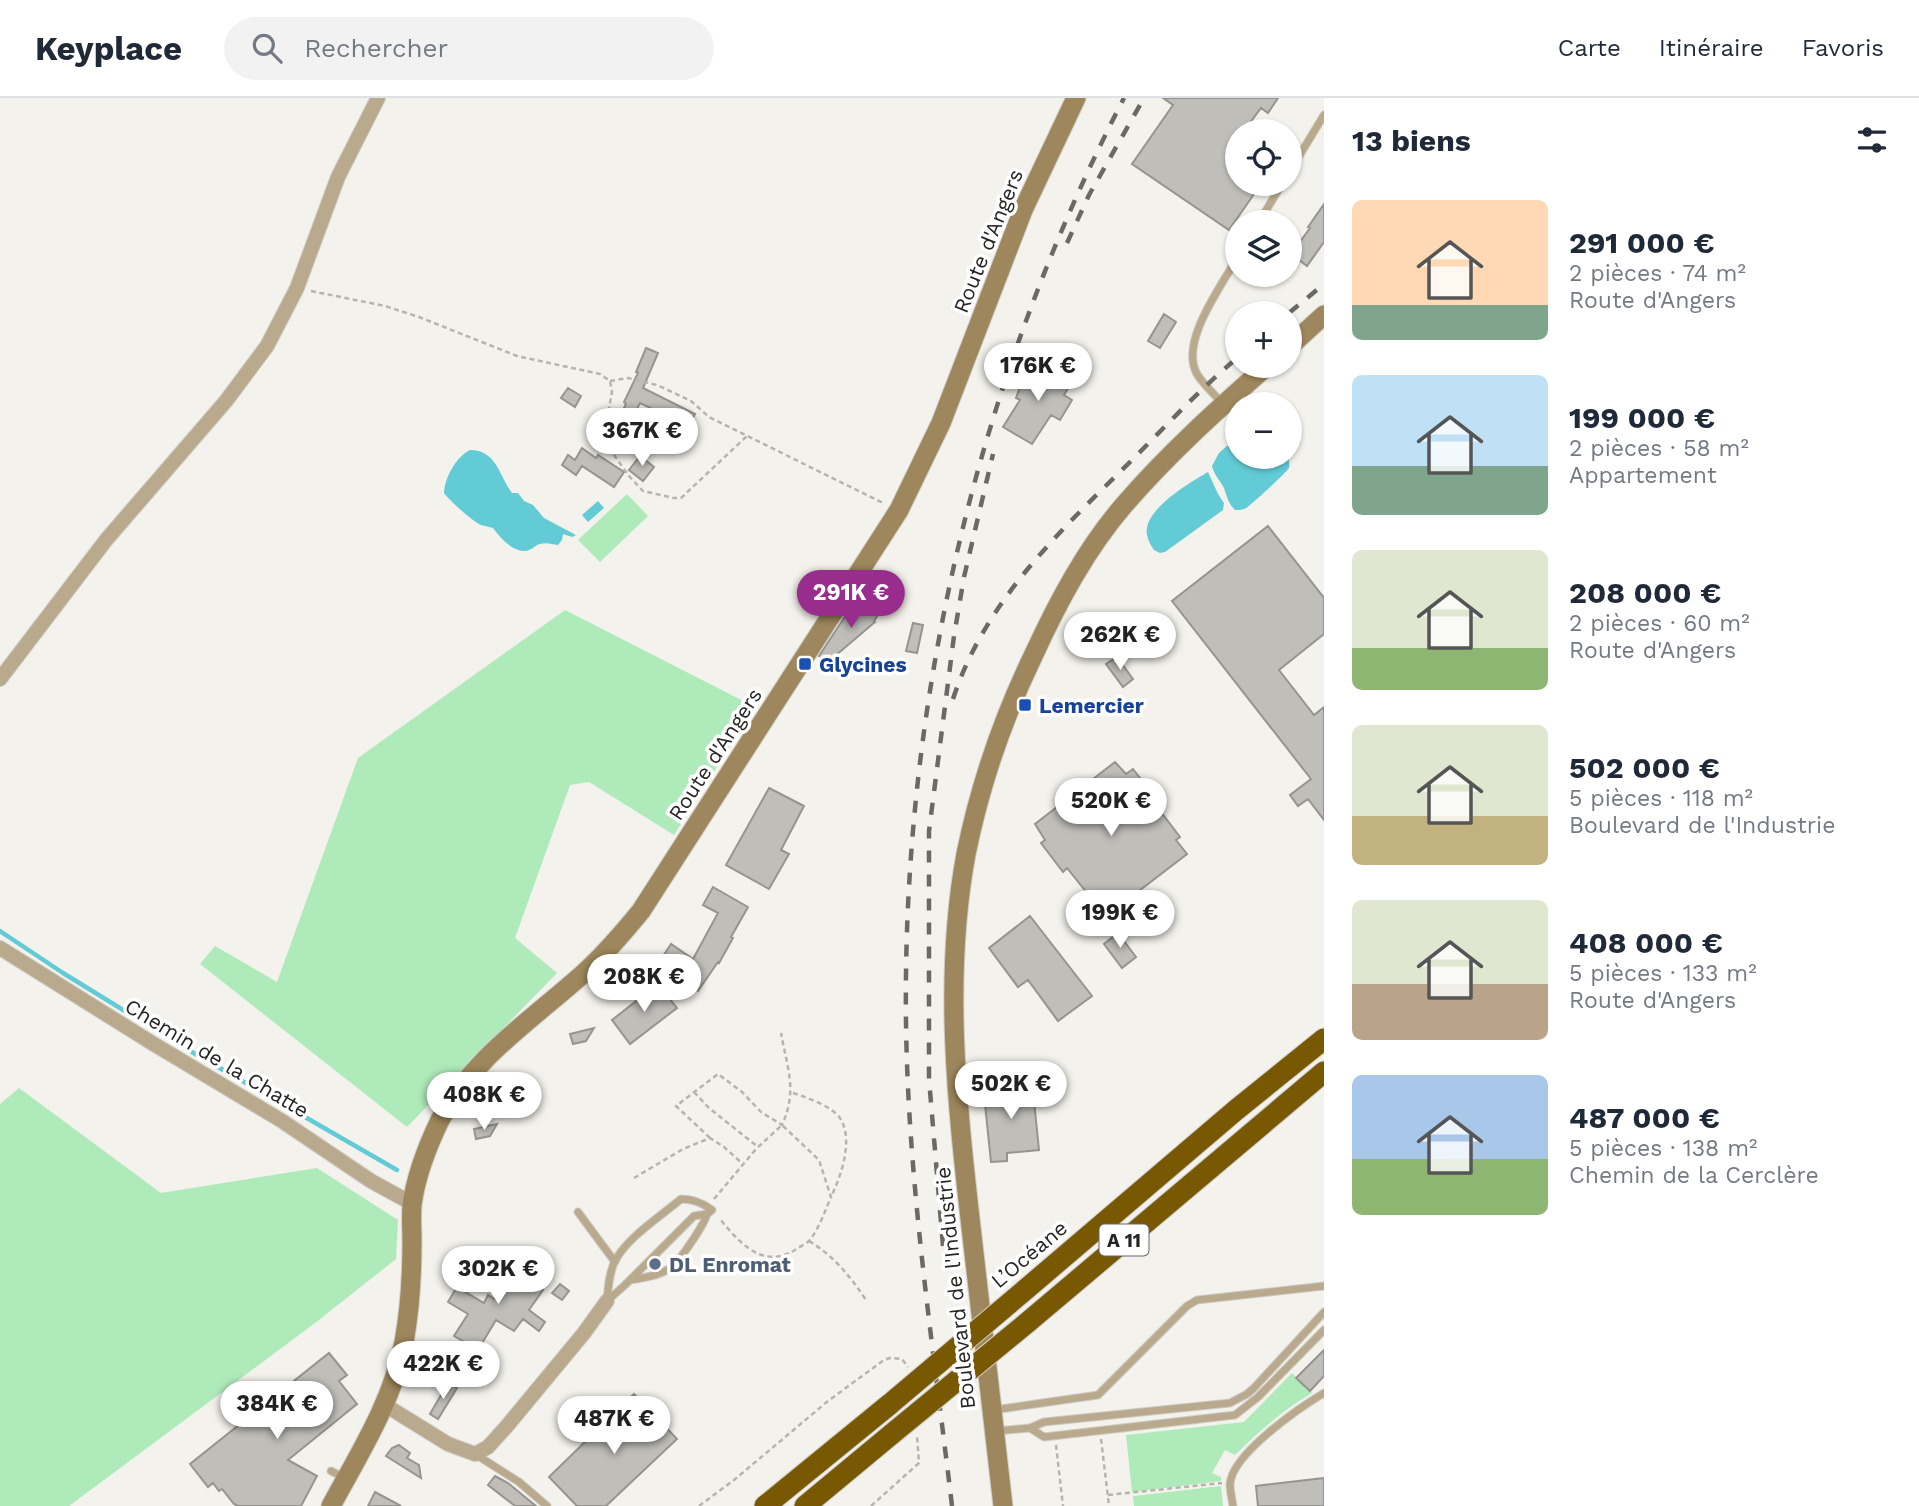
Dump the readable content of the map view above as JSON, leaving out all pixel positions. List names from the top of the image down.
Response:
{
  "streets": {
    "highway": ["A 11", "L’Océane"],
    "street": ["Route d'Angers", "Chemin de la Chatte", "Boulevard de l'Industrie"]
  },
  "crossings": [
    ["Route d'Angers", "Chemin de la Chatte"]
  ],
  "places": {
    "transit": ["Glycines", "Lemercier"],
    "other": ["DL Enromat"]
  },
  "page": {
    "header": "Keyplace",
    "search": "Rechercher",
    "nav": ["Carte", "Itinéraire", "Favoris"],
    "heading": "13 biens",
    "map_buttons": ["+", "−"],
    "list": [
      {
        "name": "291 000 €",
        "note": "2 pièces · 74 m² · Route d'Angers"
      },
      {
        "name": "199 000 €",
        "note": "2 pièces · 58 m² · Appartement"
      },
      {
        "name": "208 000 €",
        "note": "2 pièces · 60 m² · Route d'Angers"
      },
      {
        "name": "502 000 €",
        "note": "5 pièces · 118 m² · Boulevard de l'Industrie"
      },
      {
        "name": "408 000 €",
        "note": "5 pièces · 133 m² · Route d'Angers"
      },
      {
        "name": "487 000 €",
        "note": "5 pièces · 138 m² · Chemin de la Cerclère"
      }
    ],
    "price": [
      "176K €",
      "367K €",
      "291K €",
      "262K €",
      "520K €",
      "199K €",
      "208K €",
      "502K €",
      "408K €",
      "302K €",
      "422K €",
      "384K €",
      "487K €"
    ]
  }
}
